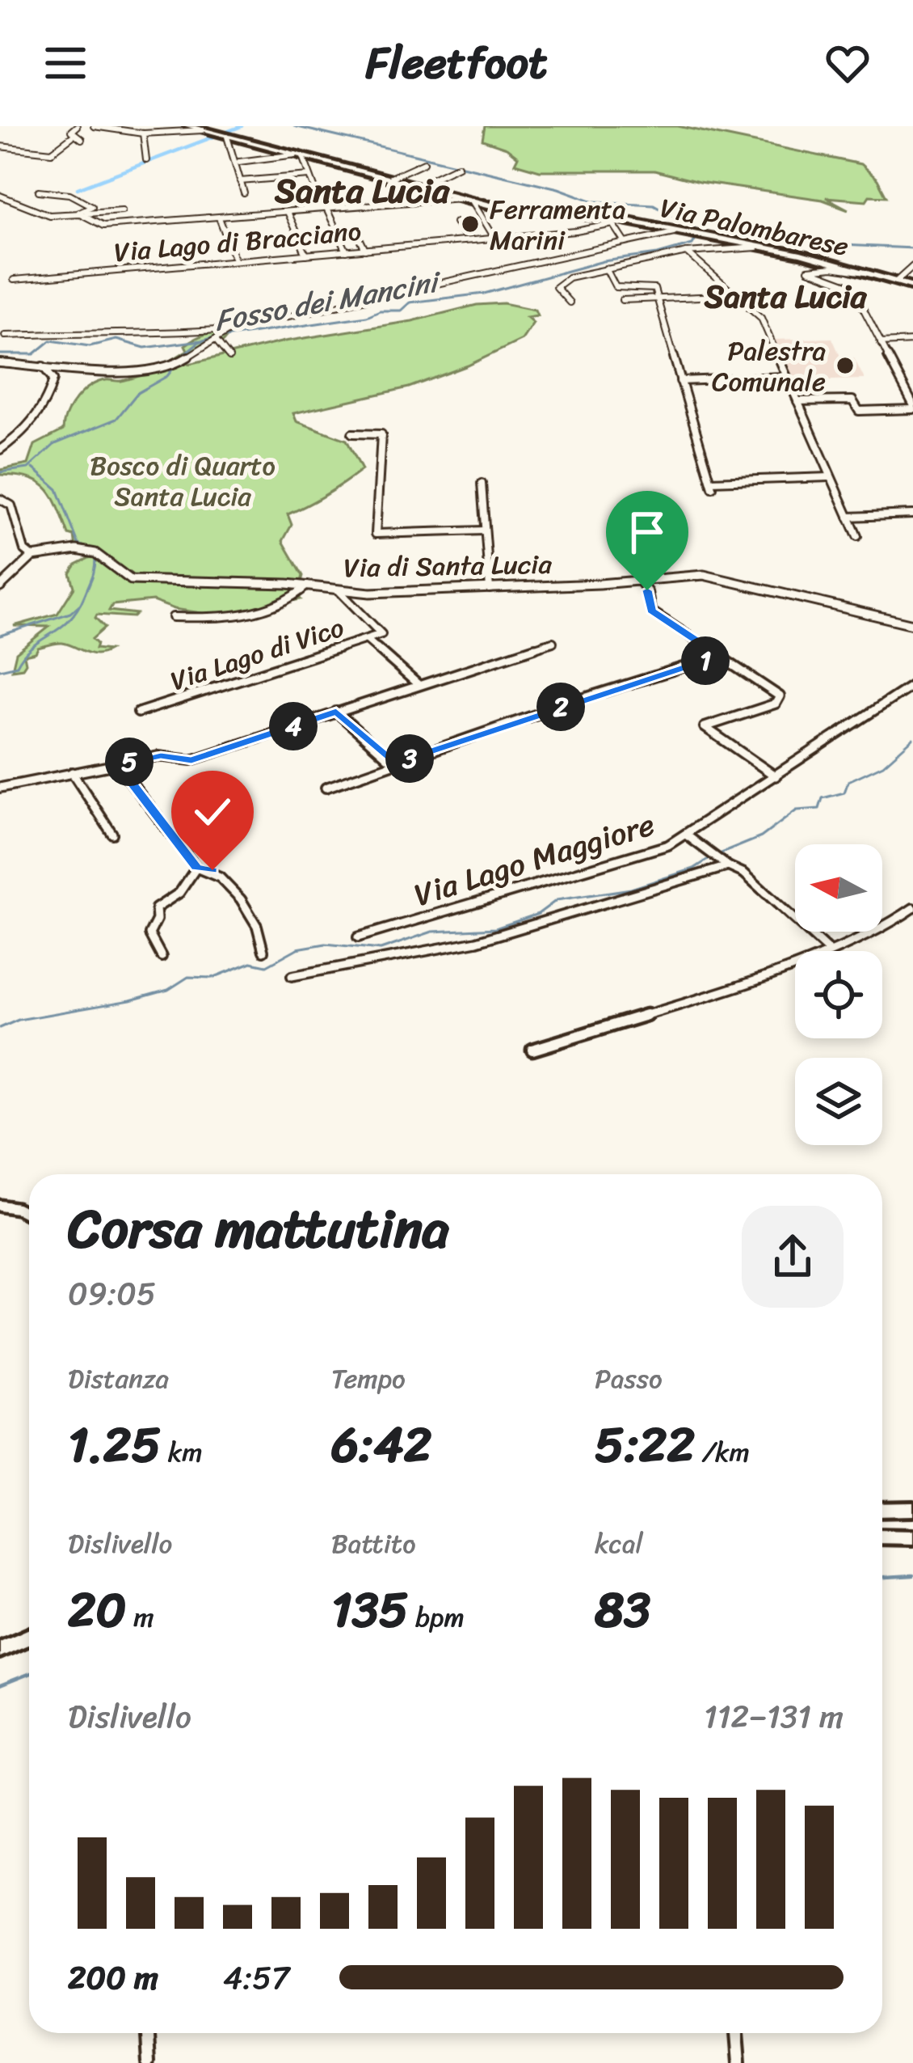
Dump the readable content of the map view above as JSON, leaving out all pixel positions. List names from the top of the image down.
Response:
{
  "streets": {
    "main road": ["Via Palombarese"],
    "street": [
      "Via Lago di Bracciano",
      "Via di Santa Lucia",
      "Via Lago di Vico",
      "Via Lago Maggiore"
    ]
  },
  "crossings": [
    ["Via di Santa Lucia", "Via Lago di Vico"]
  ],
  "districts": ["Santa Lucia", "Santa Lucia"],
  "water": ["Fosso dei Mancini"],
  "parks": ["Bosco di Quarto Santa Lucia"],
  "places": ["Ferramenta Marini", "Palestra Comunale"],
  "north": "left",
  "page": {
    "header": "Fleetfoot",
    "pins": [
      "1",
      "2",
      "4",
      "3",
      "5"
    ],
    "heading": ["Corsa mattutina", "09:05"],
    "stats": [
      ["Distanza", "1.25 km"],
      ["Tempo", "6:42"],
      ["Passo", "5:22 /km"],
      ["Dislivello", "20 m"],
      ["Battito", "135 bpm"],
      ["kcal", "83"]
    ],
    "chart": ["Dislivello", "112–131 m"],
    "list": [
      {
        "name": "200 m",
        "note": "4:57"
      }
    ]
  }
}
